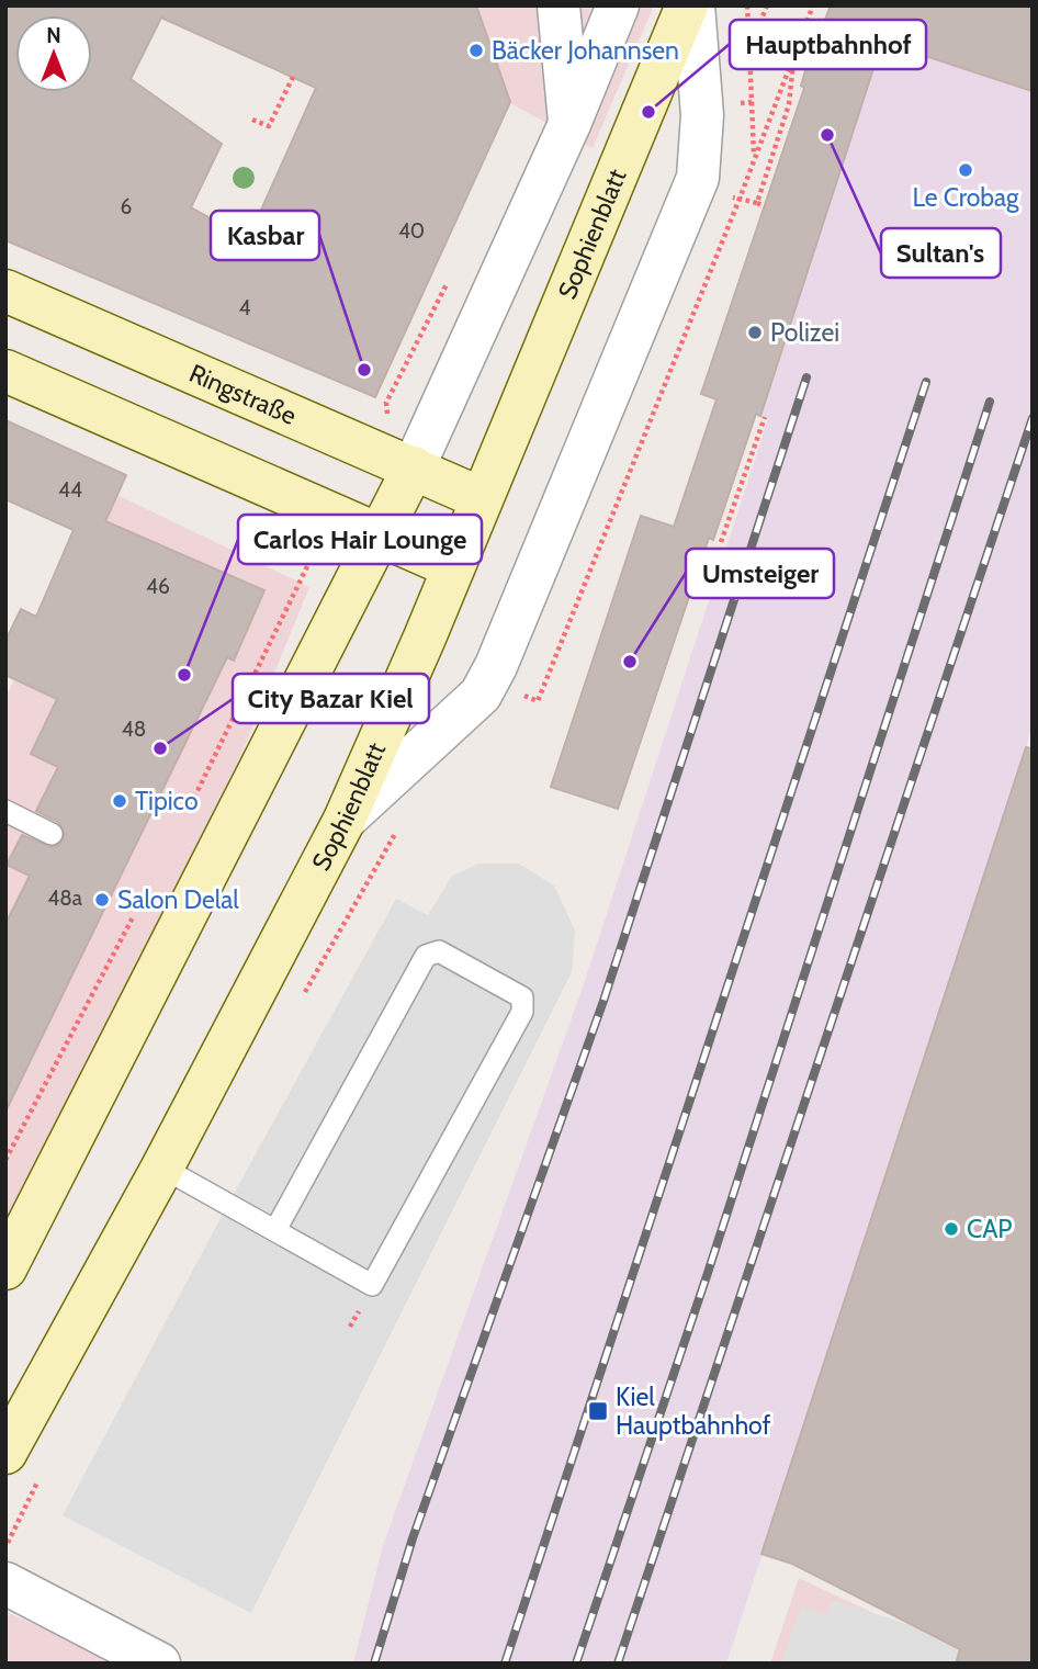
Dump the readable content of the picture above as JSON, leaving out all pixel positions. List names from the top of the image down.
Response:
{
  "streets": {
    "main road": ["Sophienblatt", "Ringstraße"]
  },
  "crossings": [
    ["Sophienblatt", "Ringstraße"]
  ],
  "places": {
    "other": [
      "Bäcker Johannsen",
      "Hauptbahnhof",
      "Sultan's",
      "Le Crobag",
      "Polizei",
      "Kasbar",
      "Umsteiger",
      "Carlos Hair Lounge",
      "City Bazar Kiel",
      "Tipico",
      "Salon Delal",
      "CAP"
    ],
    "transit": ["Kiel Hauptbahnhof"]
  },
  "house_numbers": [
    "6",
    "40",
    "4",
    "44",
    "46",
    "48",
    "48a"
  ],
  "north": "top"
}
